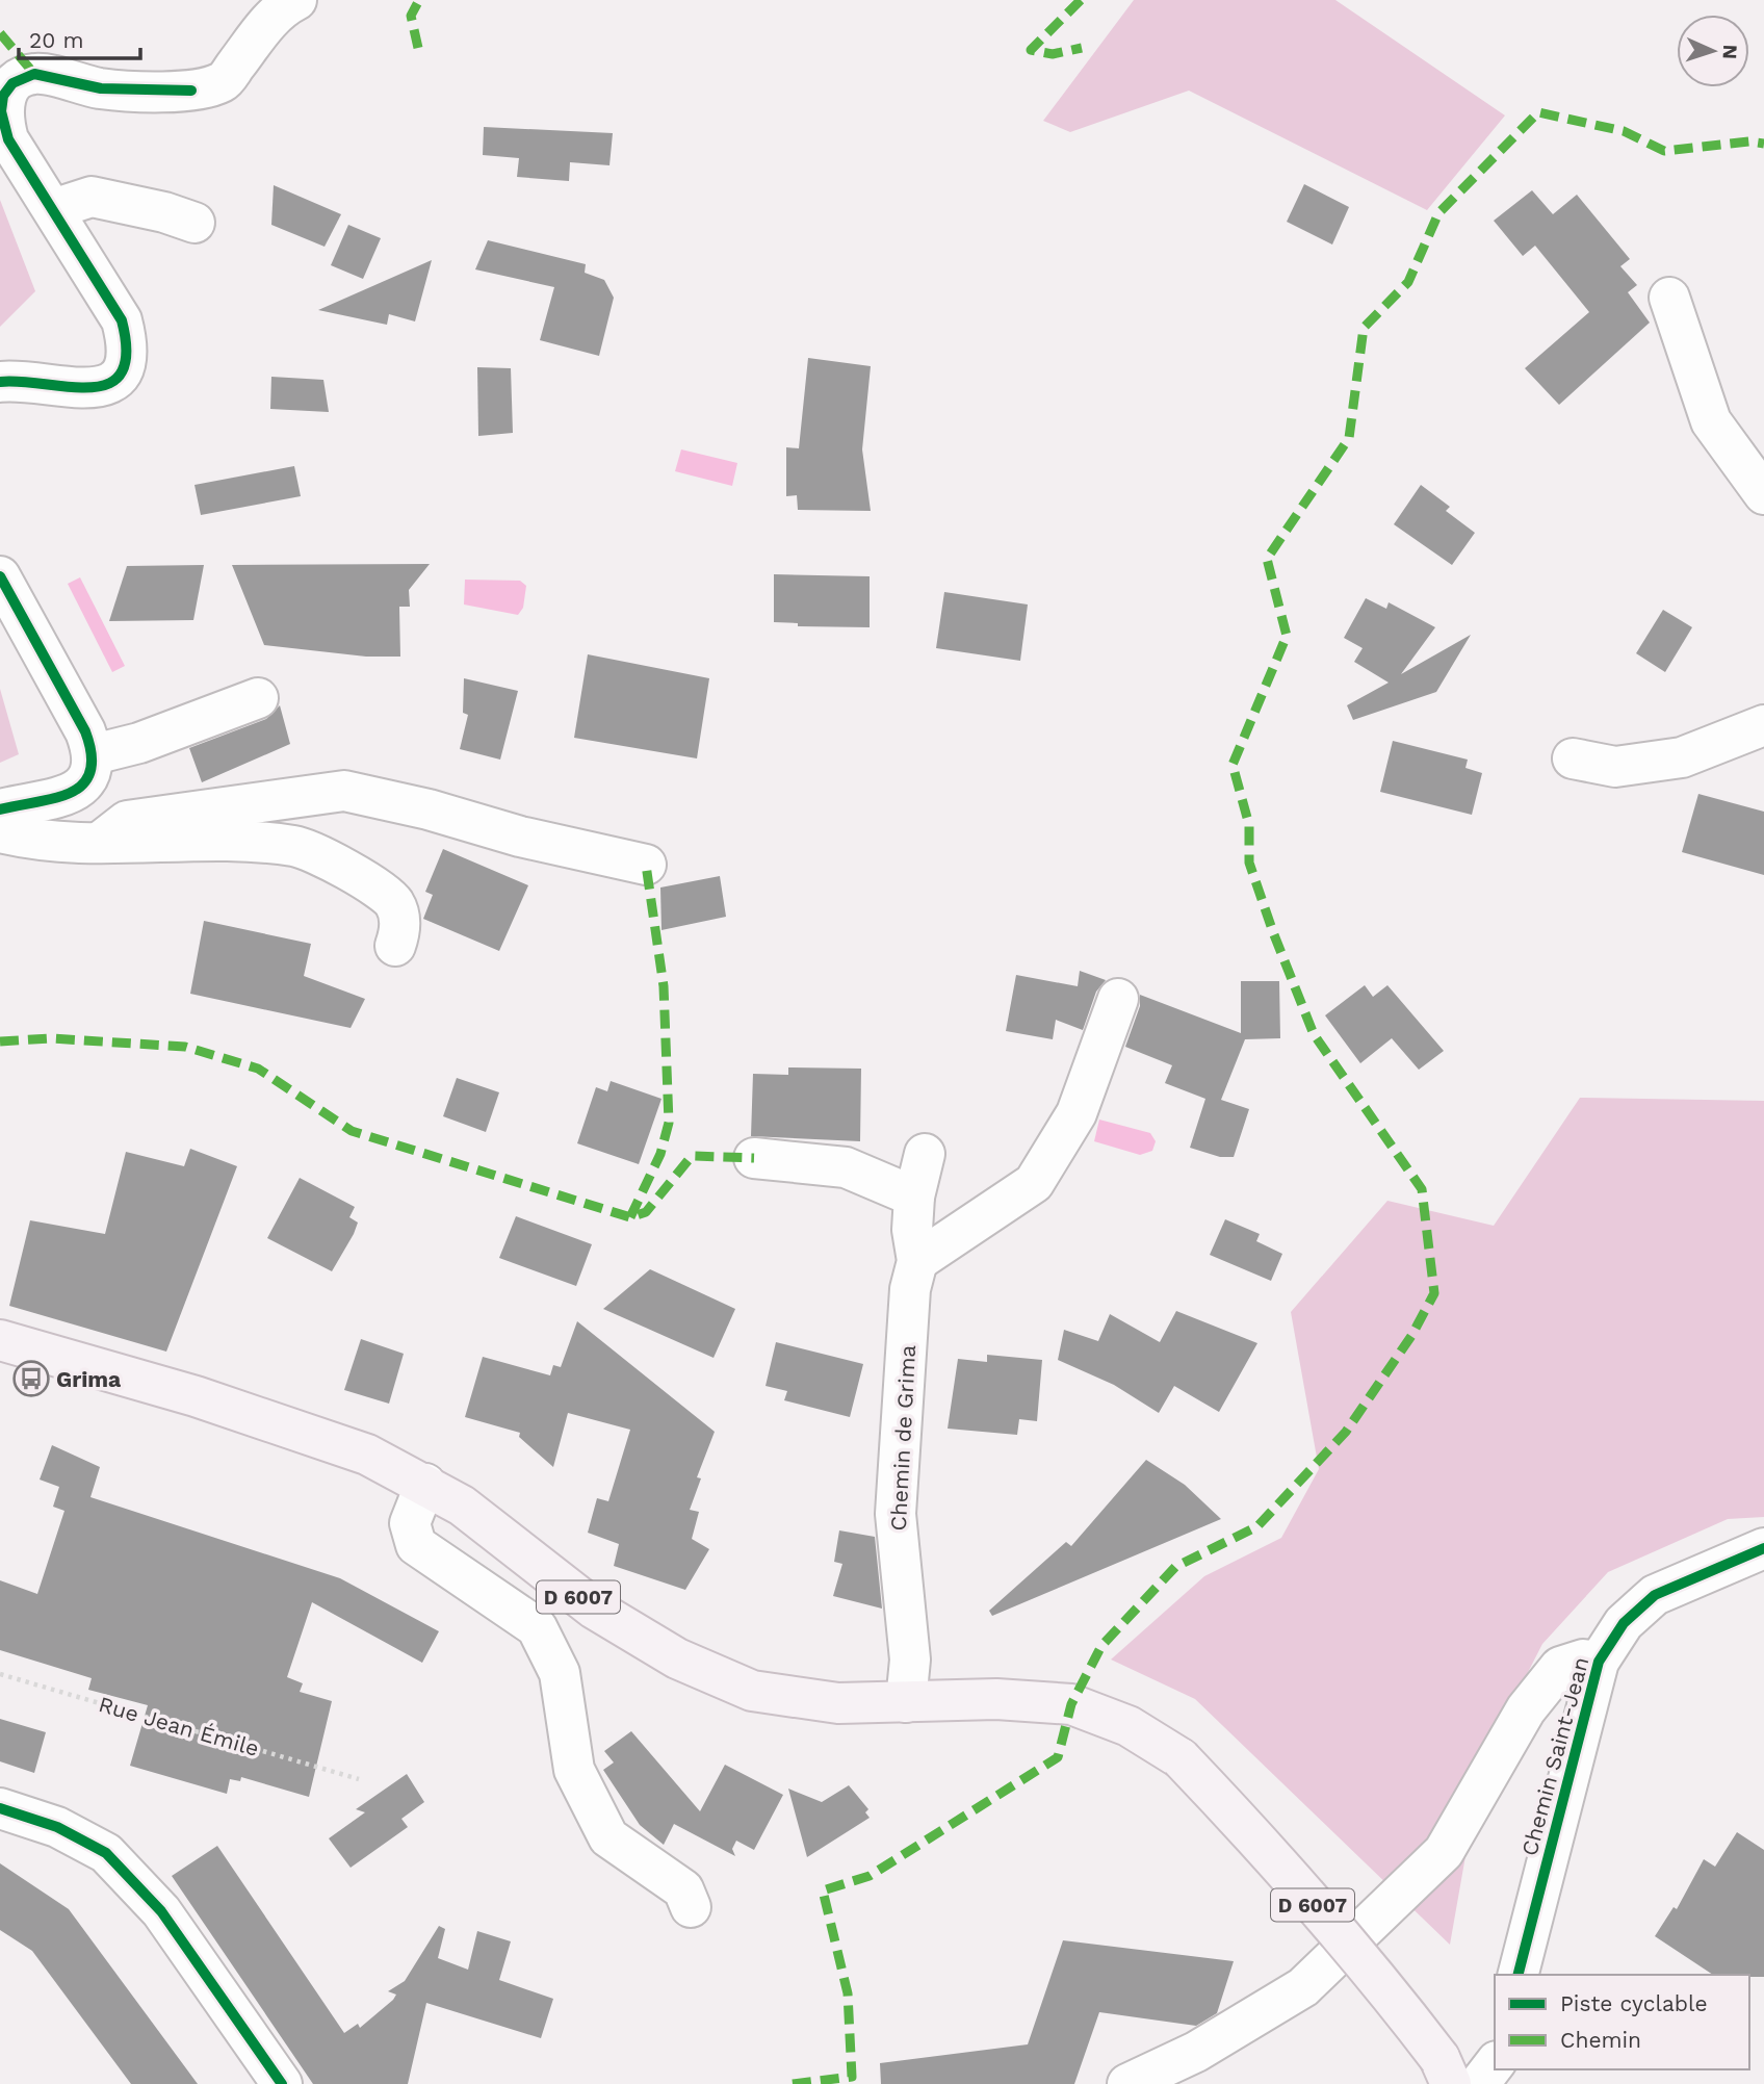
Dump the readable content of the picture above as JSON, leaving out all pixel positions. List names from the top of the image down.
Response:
{
  "streets": {
    "main road": ["D 6007"],
    "street": ["Chemin de Grima", "Chemin Saint-Jean"],
    "path": ["Rue Jean Émile"]
  },
  "crossings": [
    ["Chemin de Grima", "D 6007"]
  ],
  "places": {
    "bus stop": ["Grima"]
  },
  "legend": ["Piste cyclable", "Chemin"],
  "scale_bar": "20 m",
  "north": "right"
}
